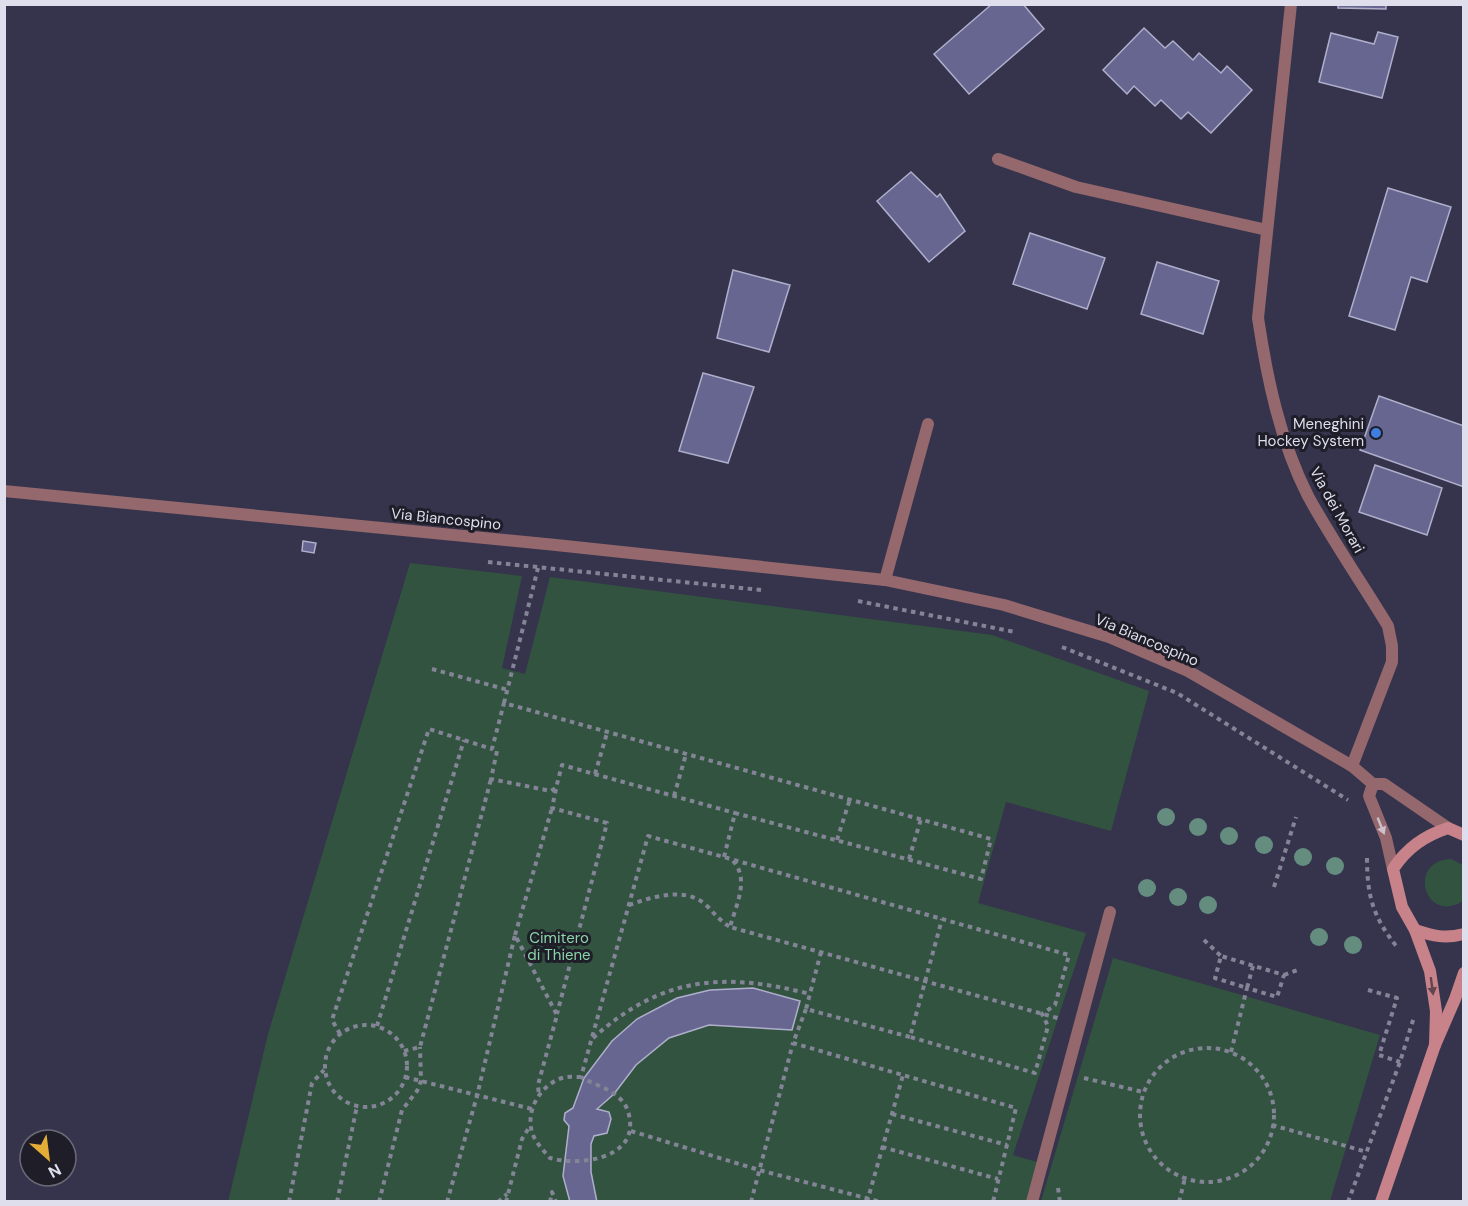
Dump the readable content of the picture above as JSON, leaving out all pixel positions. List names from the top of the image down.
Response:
{
  "streets": {
    "street": ["Via dei Morari", "Via Biancospino"]
  },
  "crossings": [
    ["Via dei Morari", "Via Biancospino"]
  ],
  "parks": ["Cimitero di Thiene"],
  "places": ["Meneghini Hockey System"],
  "north": "bottom right"
}
